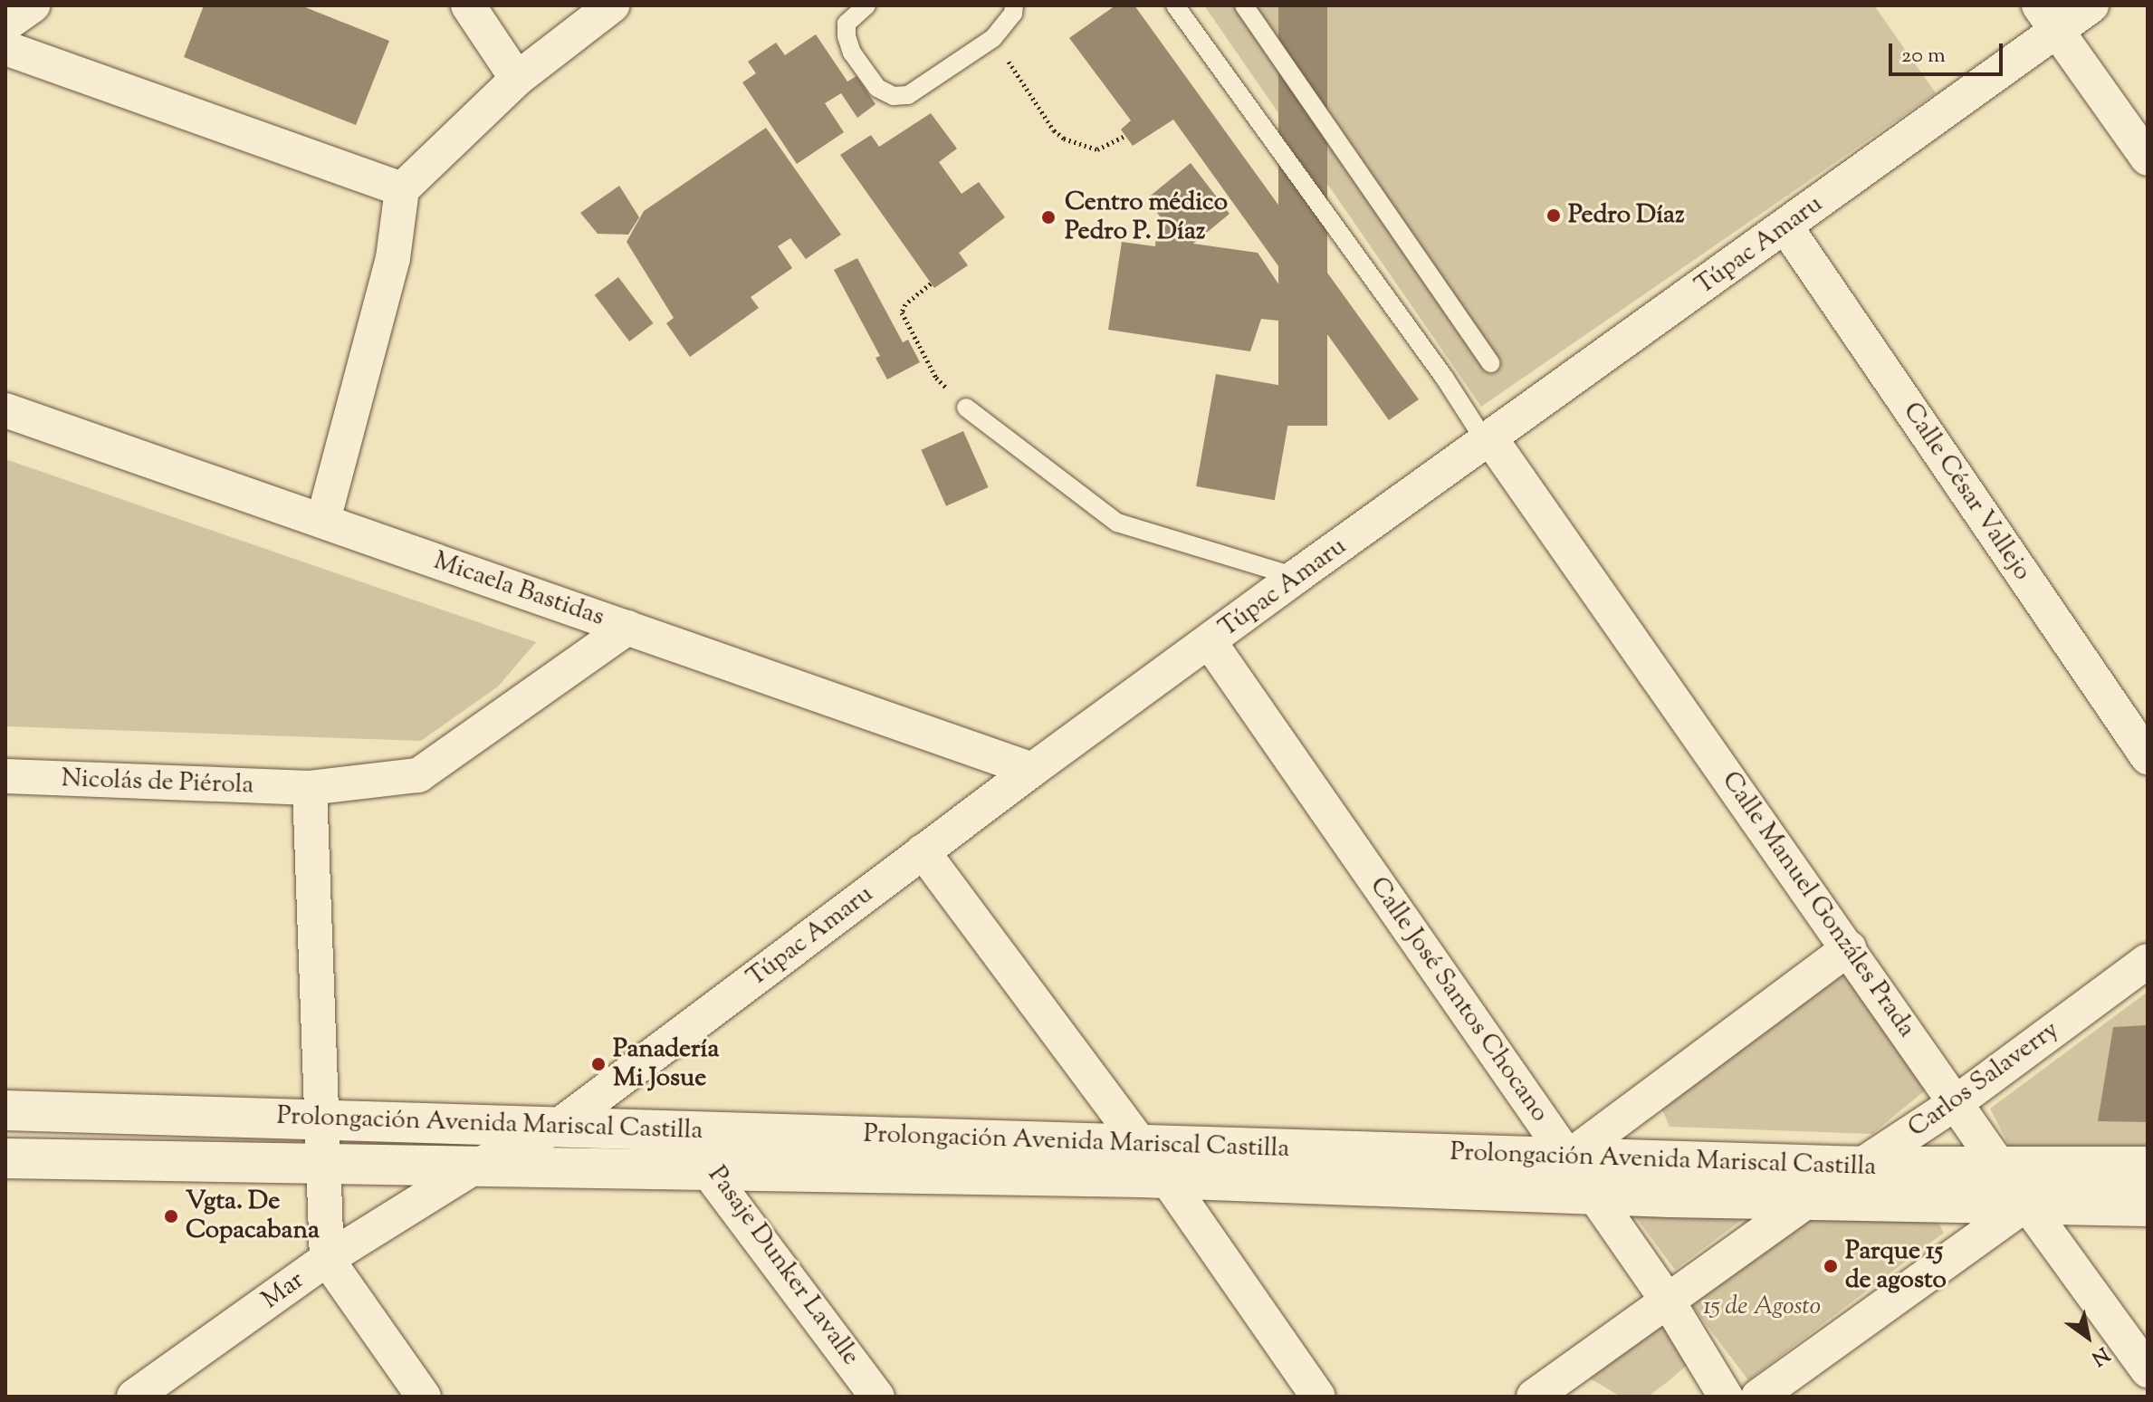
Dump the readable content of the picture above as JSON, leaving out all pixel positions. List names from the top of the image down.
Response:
{
  "streets": {
    "main road": ["Prolongación Avenida Mariscal Castilla"],
    "street": [
      "Túpac Amaru",
      "Calle César Vallejo",
      "Micaela Bastidas",
      "Nicolás de Piérola",
      "Calle Manuel Gonzáles Prada",
      "Calle José Santos Chocano",
      "Carlos Salaverry",
      "Pasaje Dunker Lavalle",
      "Mar"
    ]
  },
  "crossings": [
    ["Túpac Amaru", "Calle César Vallejo"],
    ["Túpac Amaru", "Micaela Bastidas"],
    ["Túpac Amaru", "Calle Manuel Gonzáles Prada"],
    ["Túpac Amaru", "Calle José Santos Chocano"],
    ["Túpac Amaru", "Prolongación Avenida Mariscal Castilla"],
    ["Túpac Amaru", "Mar"],
    ["Micaela Bastidas", "Nicolás de Piérola"],
    ["Calle Manuel Gonzáles Prada", "Carlos Salaverry"],
    ["Calle Manuel Gonzáles Prada", "Prolongación Avenida Mariscal Castilla"],
    ["Calle José Santos Chocano", "Carlos Salaverry"],
    ["Calle José Santos Chocano", "Prolongación Avenida Mariscal Castilla"],
    ["Carlos Salaverry", "Prolongación Avenida Mariscal Castilla"],
    ["Prolongación Avenida Mariscal Castilla", "Pasaje Dunker Lavalle"],
    ["Prolongación Avenida Mariscal Castilla", "Mar"]
  ],
  "parks": ["15 de Agosto"],
  "places": [
    "Pedro Díaz",
    "Centro médico Pedro P. Díaz",
    "Panadería Mi Josue",
    "Vgta. De Copacabana",
    "Parque 15 de agosto"
  ],
  "scale_bar": "20 m",
  "north": "bottom right"
}
